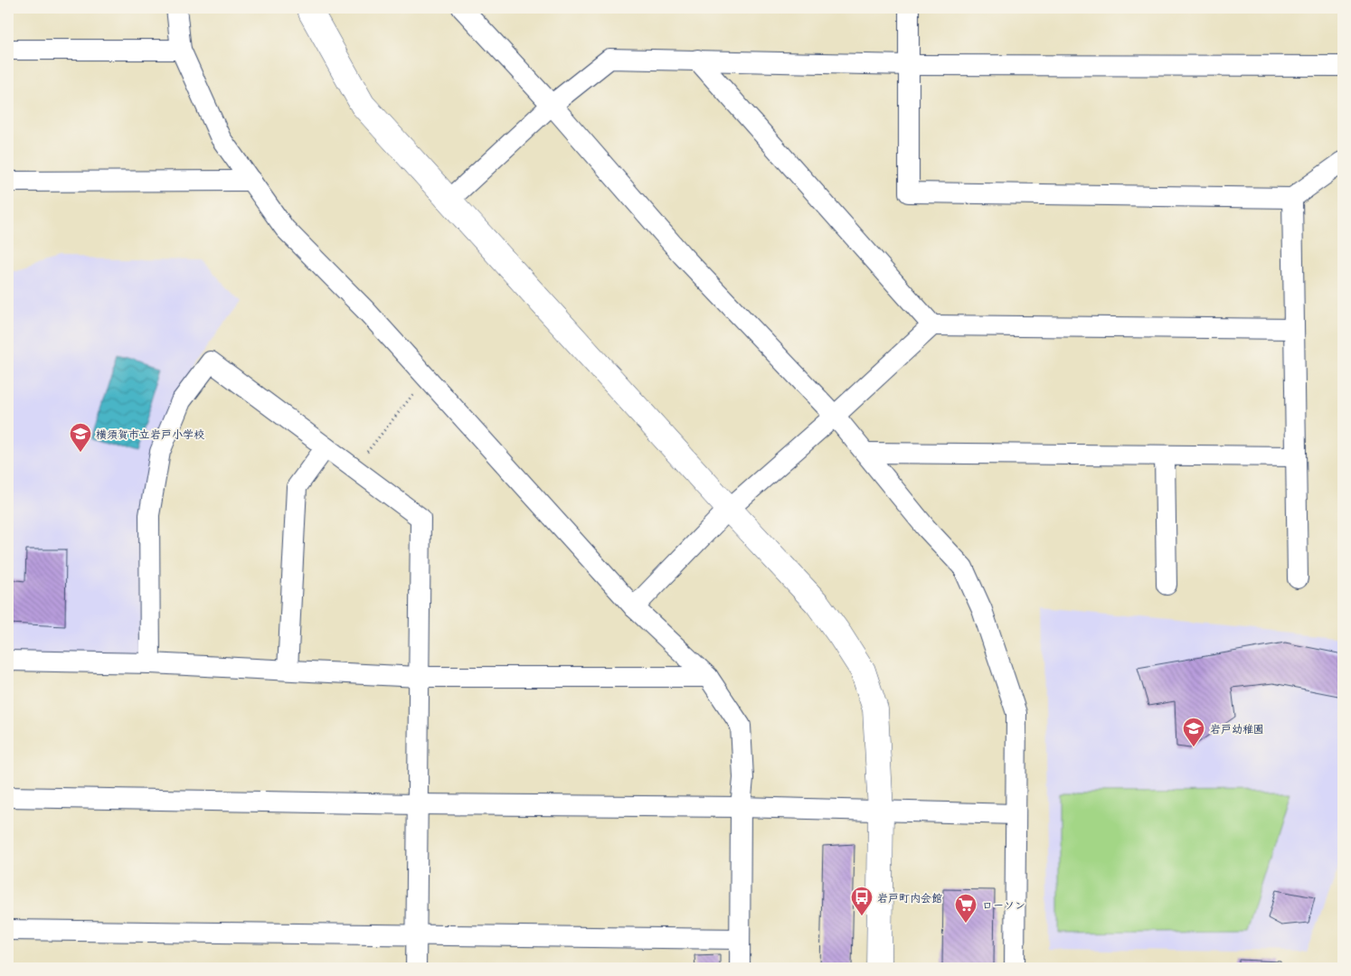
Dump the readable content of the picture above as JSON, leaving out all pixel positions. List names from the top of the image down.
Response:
{
  "places": {
    "school or university": ["横須賀市立岩戸小学校", "岩戸幼稚園"],
    "bus stop": ["岩戸町内会館"],
    "supermarket": ["ローソン"]
  }
}
